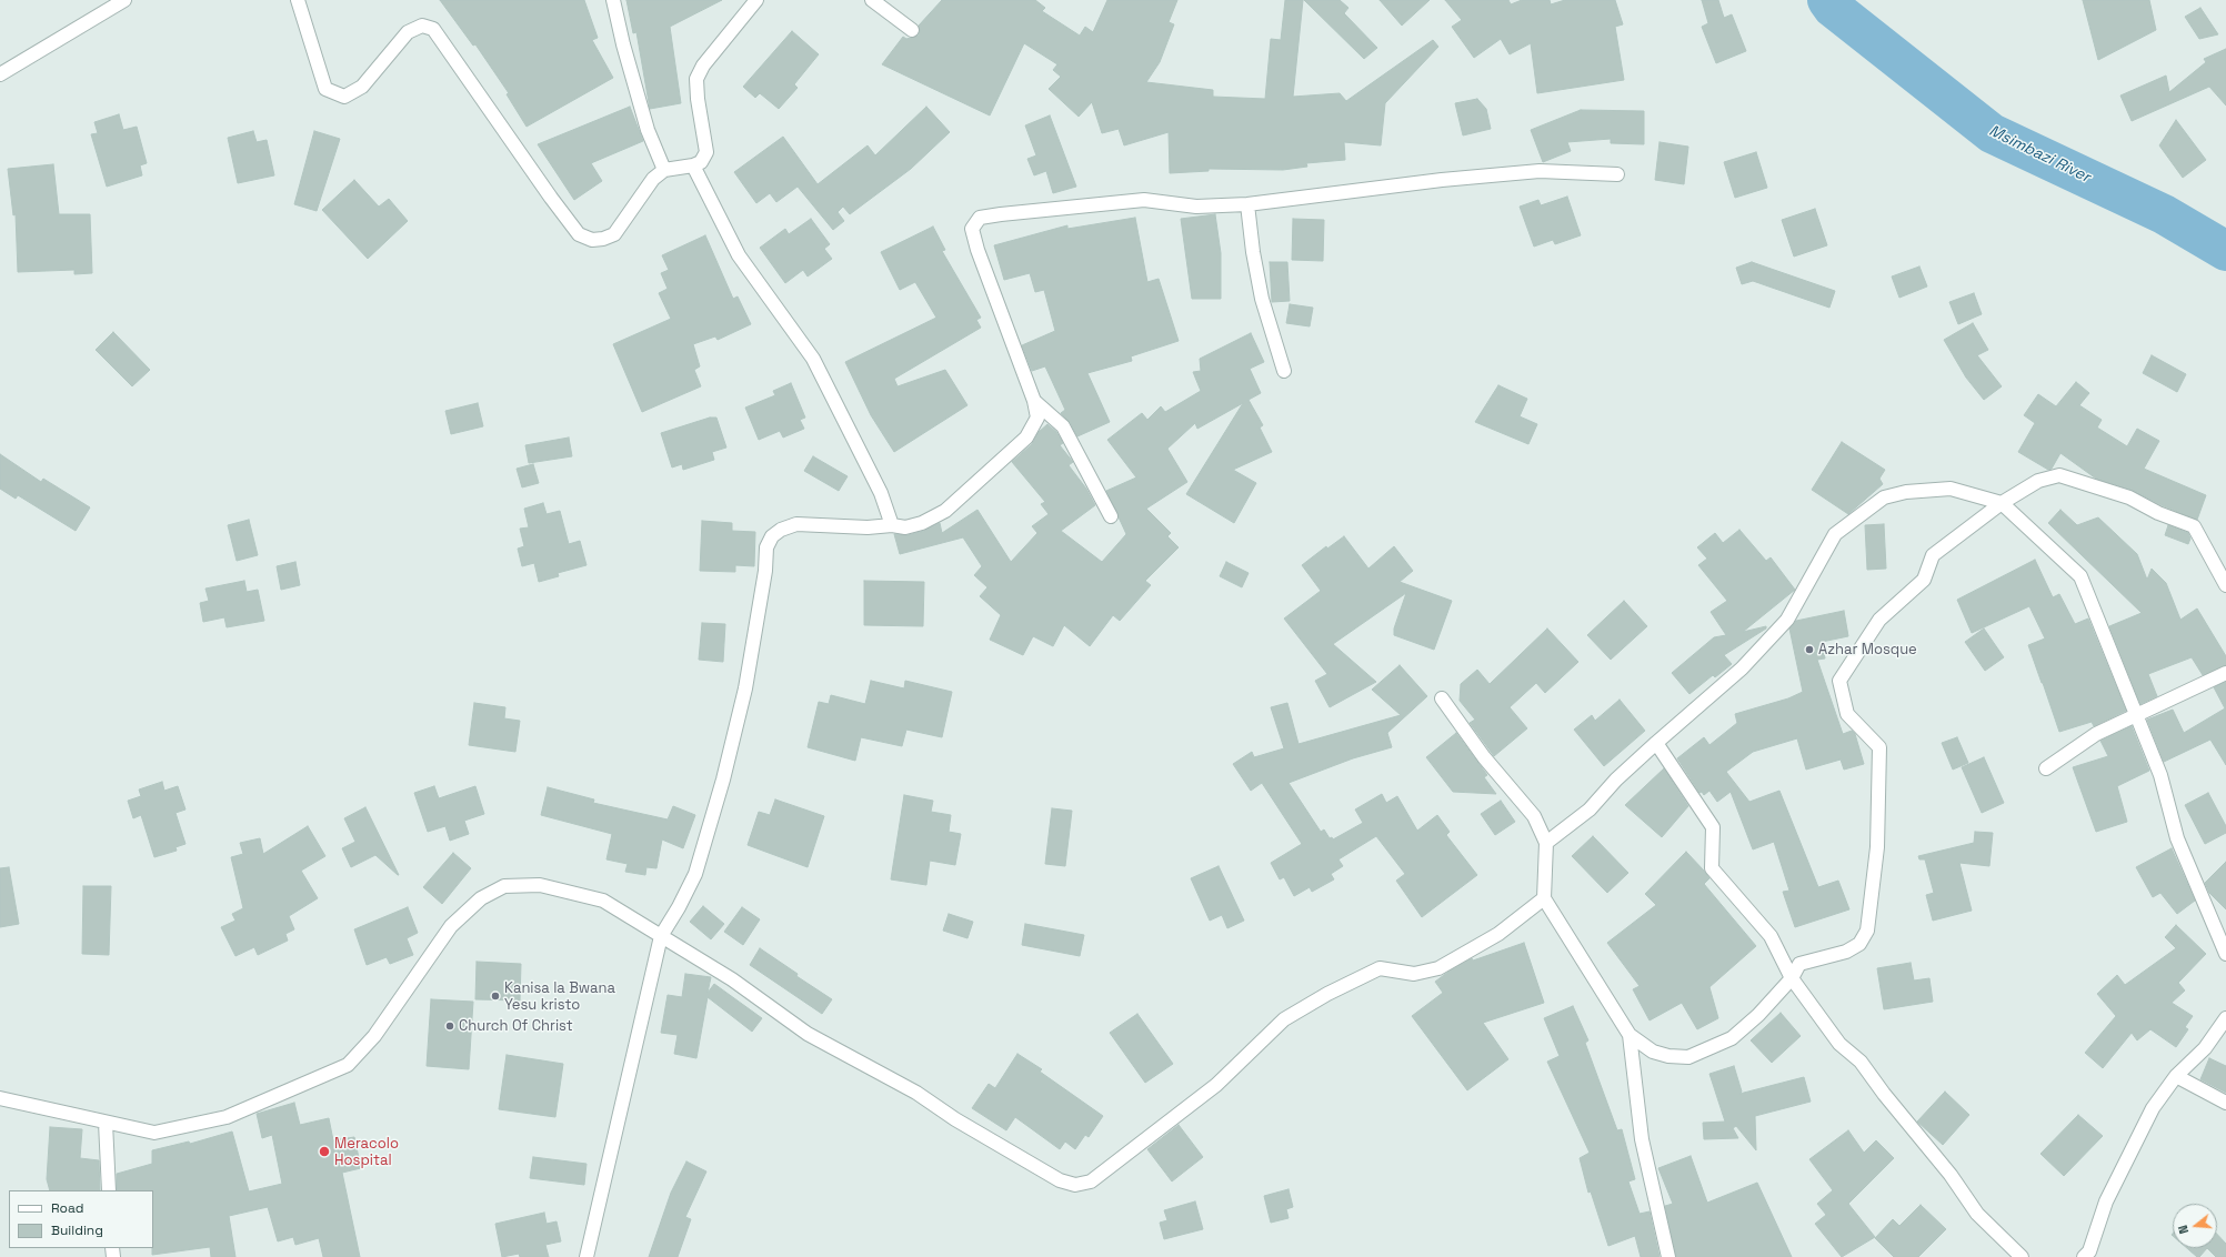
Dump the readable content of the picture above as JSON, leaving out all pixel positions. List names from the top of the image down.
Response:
{
  "water": ["Msimbazi River"],
  "places": [
    "Azhar Mosque",
    "Kanisa la Bwana Yesu kristo",
    "Church Of Christ",
    "Meracolo Hospital"
  ],
  "legend": ["Road", "Building"],
  "north": "left"
}
